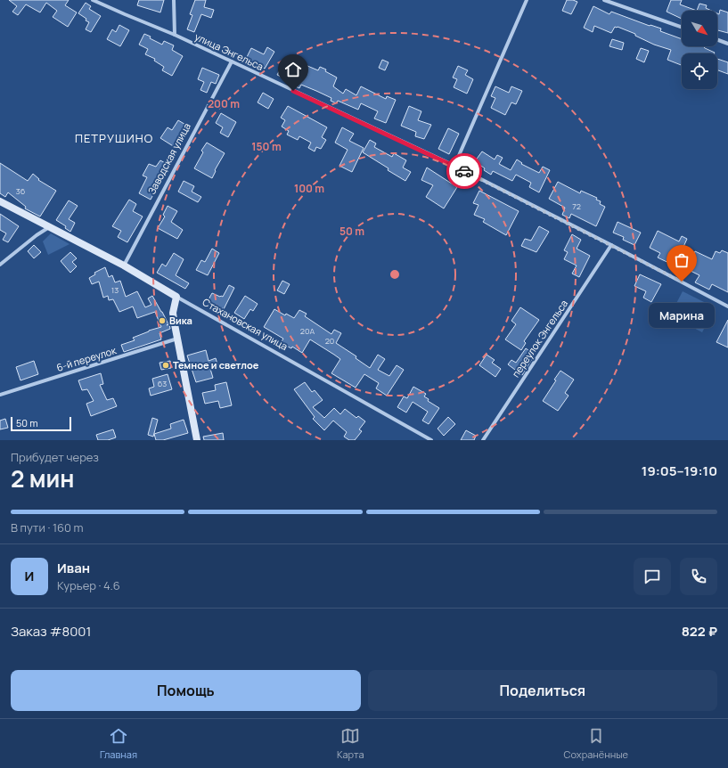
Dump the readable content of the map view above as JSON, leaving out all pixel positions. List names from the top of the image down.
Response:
{
  "streets": {
    "street": [
      "улица Энгельса",
      "Заводская улица",
      "Стахановская улица",
      "переулок Энгельса",
      "6-й переулок"
    ]
  },
  "crossings": [
    ["улица Энгельса", "Заводская улица"],
    ["улица Энгельса", "переулок Энгельса"],
    ["Заводская улица", "Стахановская улица"]
  ],
  "districts": ["ПЕТРУШИНО"],
  "places": ["Марина", "Вика", "Темное и светлое"],
  "house_numbers": [
    "36",
    "72",
    "13",
    "20А",
    "20",
    "63"
  ],
  "scale_bar": "50 m",
  "north": "bottom right",
  "page": {
    "bubble": "Марина",
    "scale": "50 m",
    "heading": ["2 мин", "Прибудет через", "19:05–19:10"],
    "panel": [
      "Иван",
      "Курьер · 4.6",
      "Заказ #8001",
      "822 ₽"
    ],
    "bar": "В пути · 160 m",
    "round": "И",
    "buttons": ["Помощь", "Поделиться"],
    "tabs": ["Главная", "Карта", "Сохранённые"]
  },
  "rings": [
    "200 m",
    "150 m",
    "100 m",
    "50 m"
  ]
}
